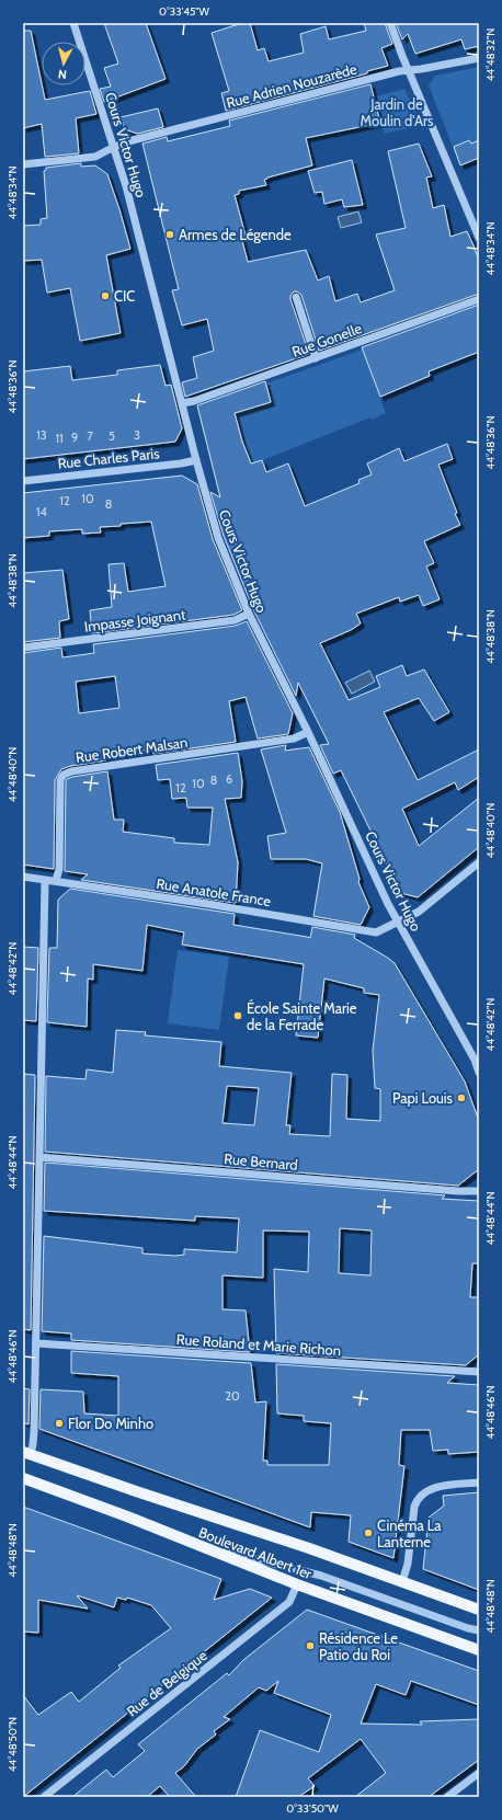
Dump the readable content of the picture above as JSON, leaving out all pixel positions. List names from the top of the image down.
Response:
{
  "streets": {
    "main road": ["Boulevard Albert 1er"],
    "street": [
      "Rue Adrien Nouzarède",
      "Cours Victor Hugo",
      "Rue Gonelle",
      "Rue Charles Paris",
      "Impasse Joignant",
      "Rue Robert Malsan",
      "Rue Anatole France",
      "Rue Bernard",
      "Rue Roland et Marie Richon",
      "Rue de Belgique"
    ]
  },
  "crossings": [
    ["Rue Adrien Nouzarède", "Cours Victor Hugo"],
    ["Cours Victor Hugo", "Rue Gonelle"],
    ["Cours Victor Hugo", "Rue Charles Paris"],
    ["Cours Victor Hugo", "Impasse Joignant"],
    ["Cours Victor Hugo", "Rue Robert Malsan"],
    ["Cours Victor Hugo", "Rue Anatole France"],
    ["Rue Robert Malsan", "Rue Anatole France"],
    ["Boulevard Albert 1er", "Rue de Belgique"]
  ],
  "parks": ["Jardin de Moulin d'Ars"],
  "places": [
    "Armes de Légende",
    "CIC",
    "École Sainte Marie de la Ferrade",
    "Papi Louis",
    "Flor Do Minho",
    "Cinéma La Lanterne",
    "Résidence Le Patio du Roi"
  ],
  "house_numbers": [
    "13",
    "3",
    "7",
    "5",
    "9",
    "11",
    "10",
    "12",
    "8",
    "14",
    "6",
    "8",
    "10",
    "12",
    "20"
  ],
  "north": "bottom",
  "coordinates": [
    "0°33'45\"W",
    "44°48'32\"N",
    "44°48'34\"N",
    "44°48'36\"N",
    "44°48'38\"N",
    "44°48'40\"N",
    "44°48'42\"N",
    "44°48'44\"N",
    "44°48'46\"N",
    "44°48'48\"N",
    "44°48'50\"N",
    "0°33'50\"W"
  ]
}
